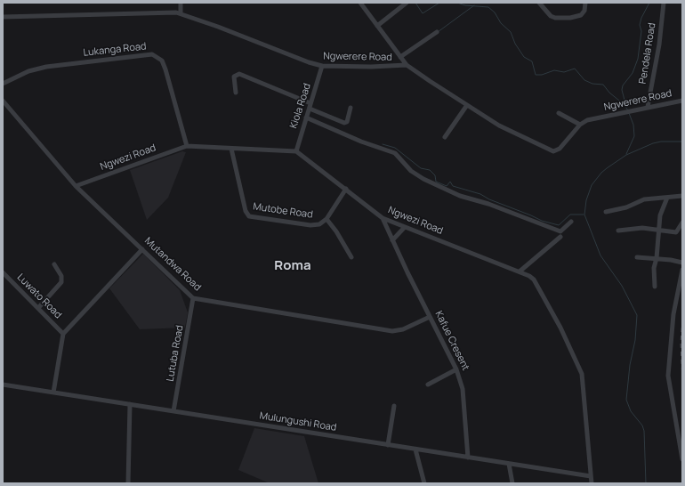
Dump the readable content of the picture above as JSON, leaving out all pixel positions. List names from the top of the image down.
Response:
{
  "streets": {
    "street": [
      "Lukanga Road",
      "Pendela Road",
      "Ngwerere Road",
      "Kiola Road",
      "Ngwezi Road",
      "Mutobe Road",
      "Mutandwa Road",
      "Luwato Road",
      "Kafue Cresent",
      "Lutuba Road",
      "Mulungushi Road"
    ]
  },
  "crossings": [
    ["Lukanga Road", "Ngwezi Road"],
    ["Pendela Road", "Ngwerere Road"],
    ["Ngwerere Road", "Kiola Road"],
    ["Kiola Road", "Ngwezi Road"],
    ["Ngwezi Road", "Mutobe Road"],
    ["Ngwezi Road", "Mutandwa Road"],
    ["Ngwezi Road", "Kafue Cresent"],
    ["Ngwezi Road", "Mulungushi Road"],
    ["Mutandwa Road", "Kafue Cresent"],
    ["Mutandwa Road", "Lutuba Road"],
    ["Kafue Cresent", "Mulungushi Road"],
    ["Lutuba Road", "Mulungushi Road"]
  ],
  "districts": ["Roma"]
}
